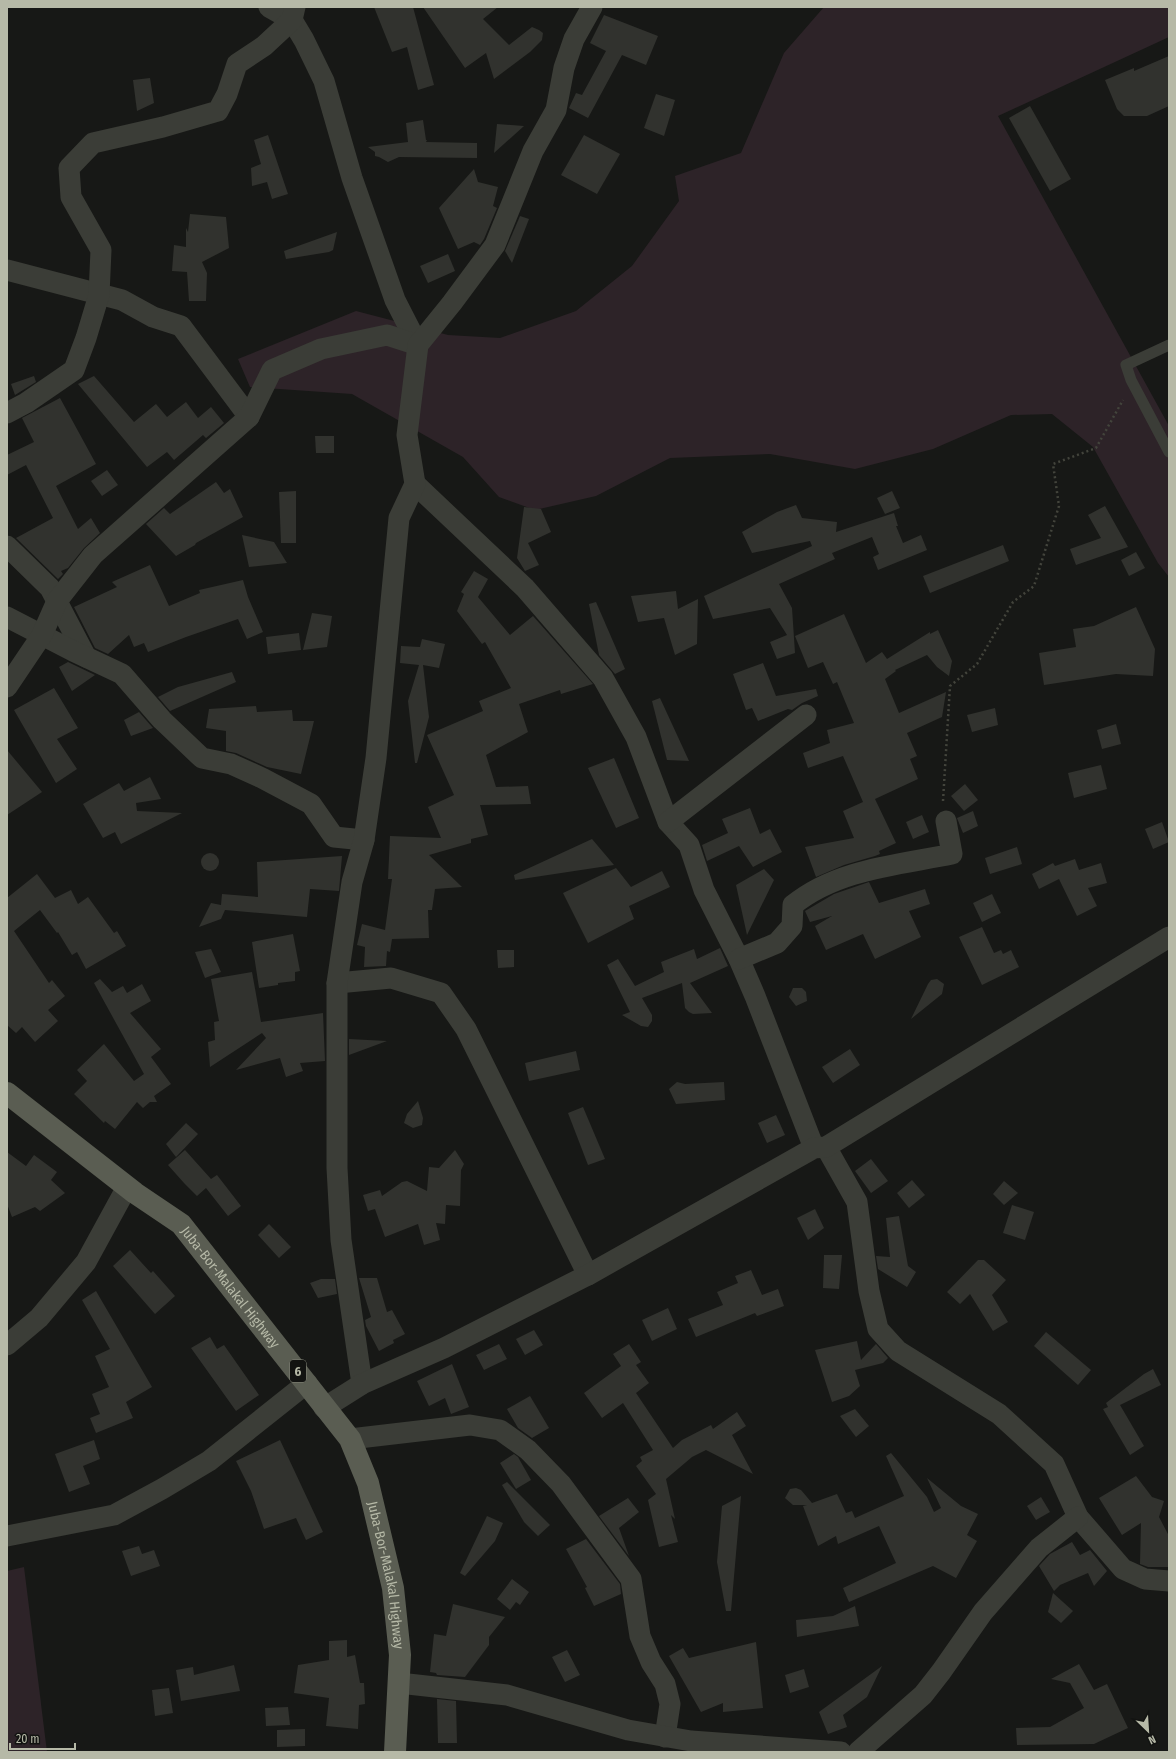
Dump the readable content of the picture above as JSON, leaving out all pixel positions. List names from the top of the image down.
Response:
{
  "streets": {
    "main road": ["Juba-Bor-Malakal Highway", "6"]
  },
  "scale_bar": "20 m",
  "north": "bottom right"
}
